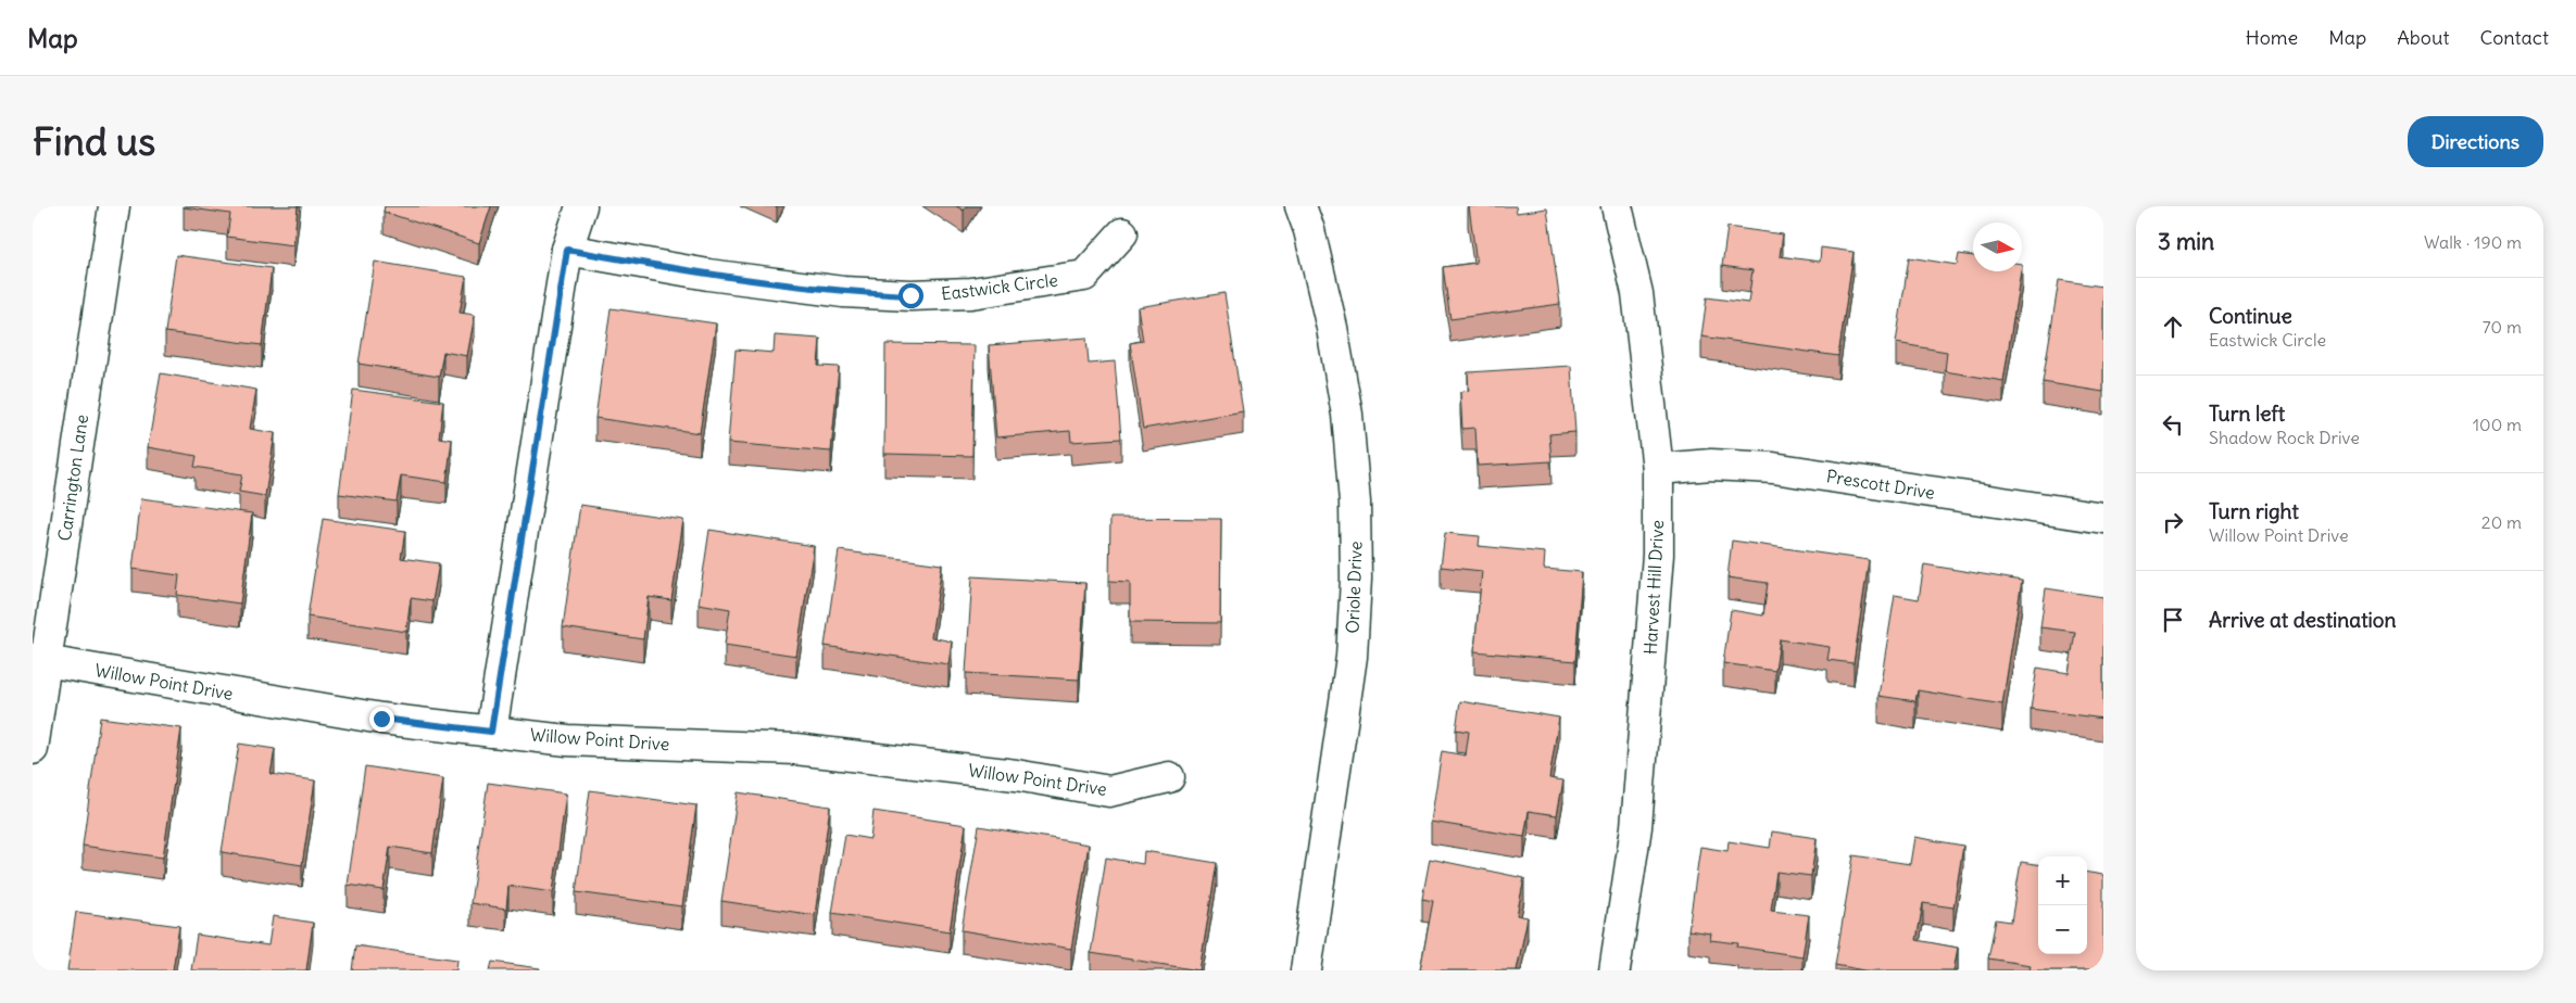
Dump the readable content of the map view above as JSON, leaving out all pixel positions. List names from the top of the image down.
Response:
{
  "streets": {
    "street": [
      "Eastwick Circle",
      "Carrington Lane",
      "Prescott Drive",
      "Oriole Drive",
      "Harvest Hill Drive",
      "Willow Point Drive"
    ]
  },
  "crossings": [
    ["Carrington Lane", "Willow Point Drive"],
    ["Prescott Drive", "Harvest Hill Drive"]
  ],
  "north": "right",
  "page": {
    "header": "Map",
    "nav": [
      "Home",
      "Map",
      "About",
      "Contact"
    ],
    "buttons": "Directions",
    "title": "Find us",
    "heading": ["3 min", "Walk · 190 m"],
    "list": [
      ["Continue", "Eastwick Circle", "70 m"],
      ["Turn left", "Shadow Rock Drive", "100 m"],
      ["Turn right", "Willow Point Drive", "20 m"],
      "Arrive at destination"
    ],
    "map_buttons": ["+", "−"]
  }
}
